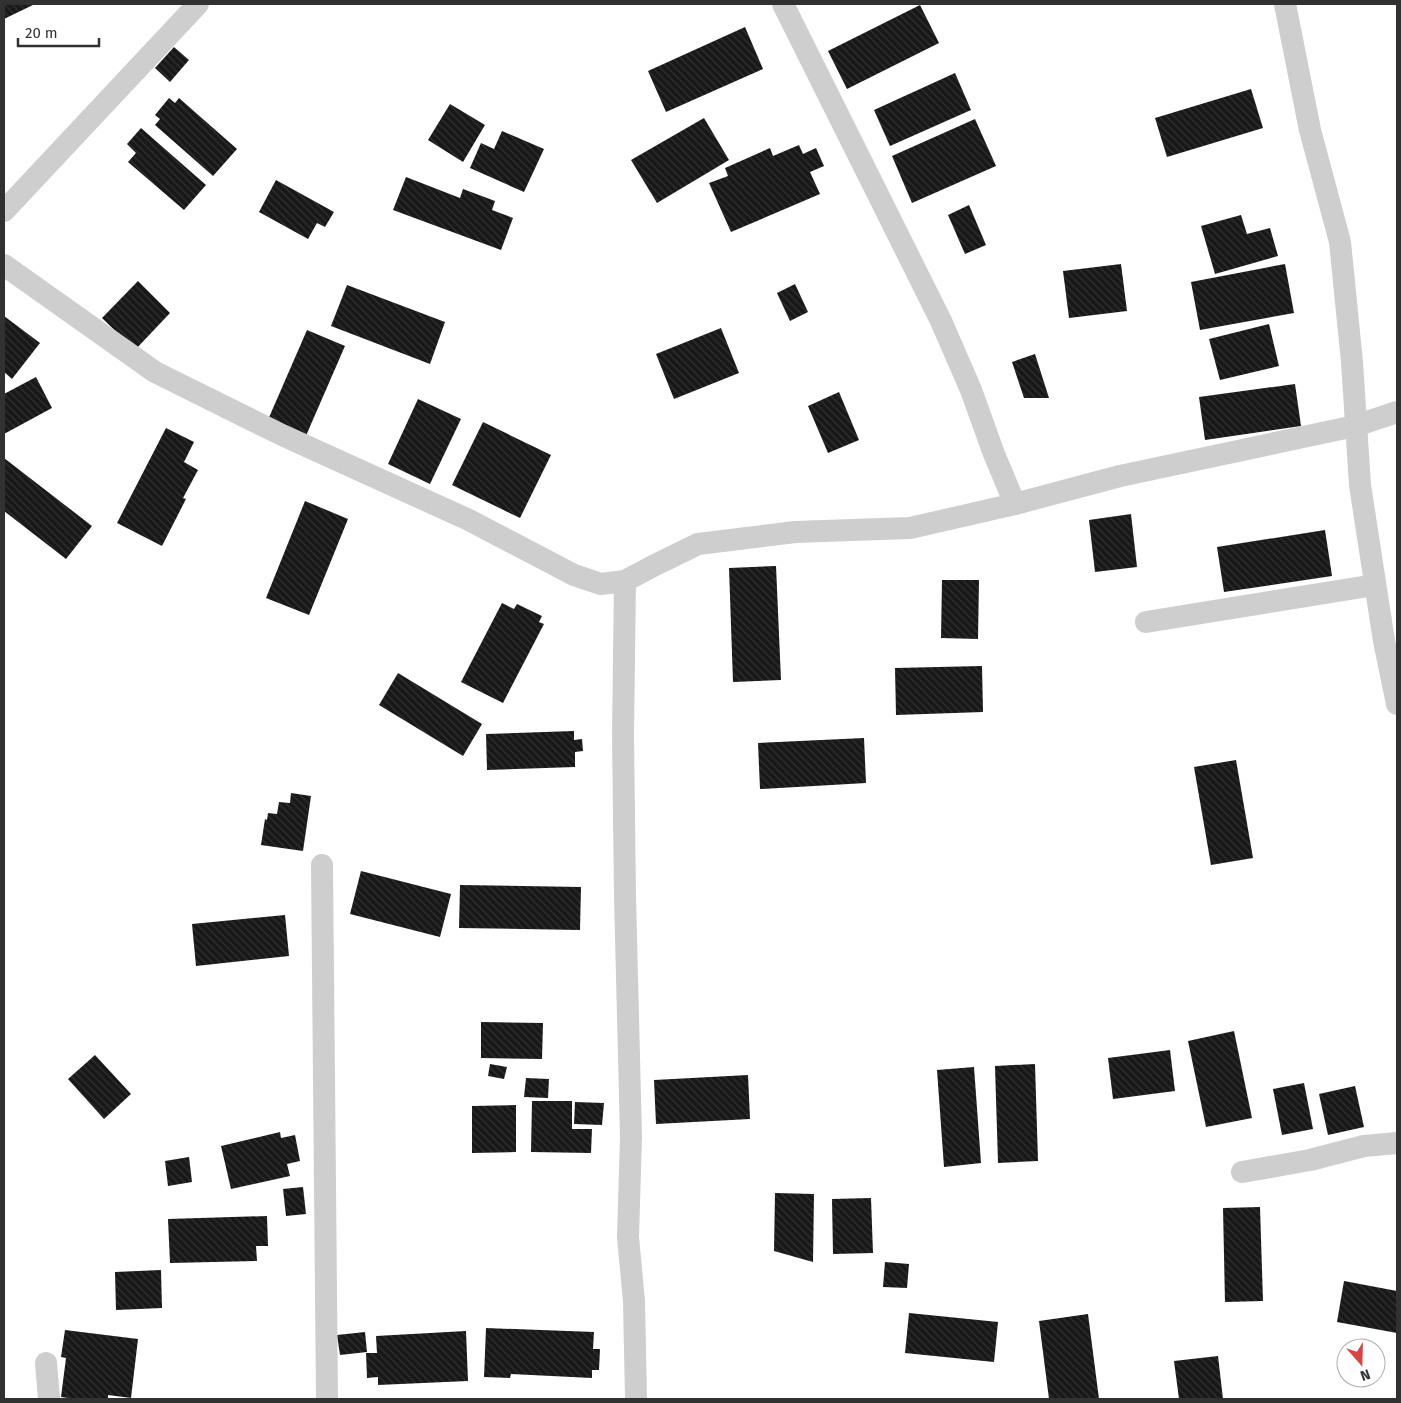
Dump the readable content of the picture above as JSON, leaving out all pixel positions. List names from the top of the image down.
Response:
{
  "scale_bar": "20 m",
  "north": "bottom"
}
